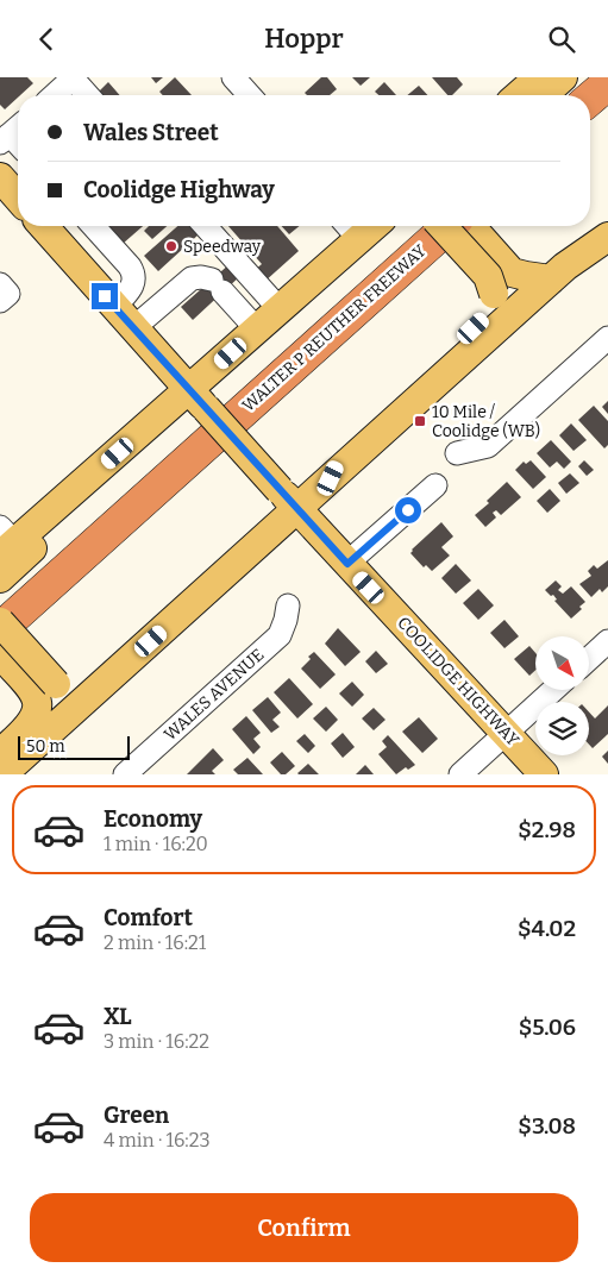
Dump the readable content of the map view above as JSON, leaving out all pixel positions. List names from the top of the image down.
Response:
{
  "streets": {
    "highway": ["WALTER P REUTHER FREEWAY"],
    "main road": ["COOLIDGE HIGHWAY"],
    "street": ["WALES AVENUE"]
  },
  "places": {
    "other": ["Speedway"],
    "transit": ["10 Mile / Coolidge (WB)"]
  },
  "scale_bar": "50 m",
  "north": "bottom right",
  "page": {
    "header": "Hoppr",
    "banner": ["Wales Street", "Coolidge Highway"],
    "scale": "50 m",
    "list": [
      {
        "name": "Economy",
        "note": "1 min · 16:20",
        "value": "$2.98"
      },
      {
        "name": "Comfort",
        "note": "2 min · 16:21",
        "value": "$4.02"
      },
      {
        "name": "XL",
        "note": "3 min · 16:22",
        "value": "$5.06"
      },
      {
        "name": "Green",
        "note": "4 min · 16:23",
        "value": "$3.08"
      }
    ],
    "buttons": "Confirm"
  }
}
